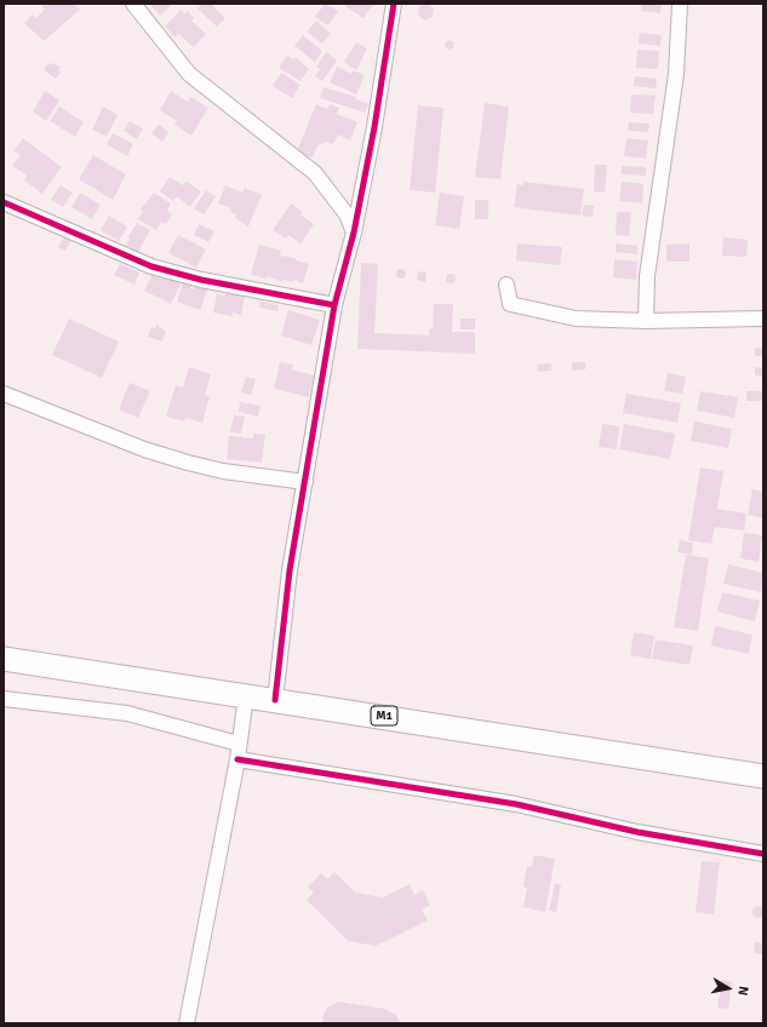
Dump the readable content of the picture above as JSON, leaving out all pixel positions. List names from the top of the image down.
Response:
{
  "streets": {
    "highway": ["M1"]
  },
  "north": "right"
}
